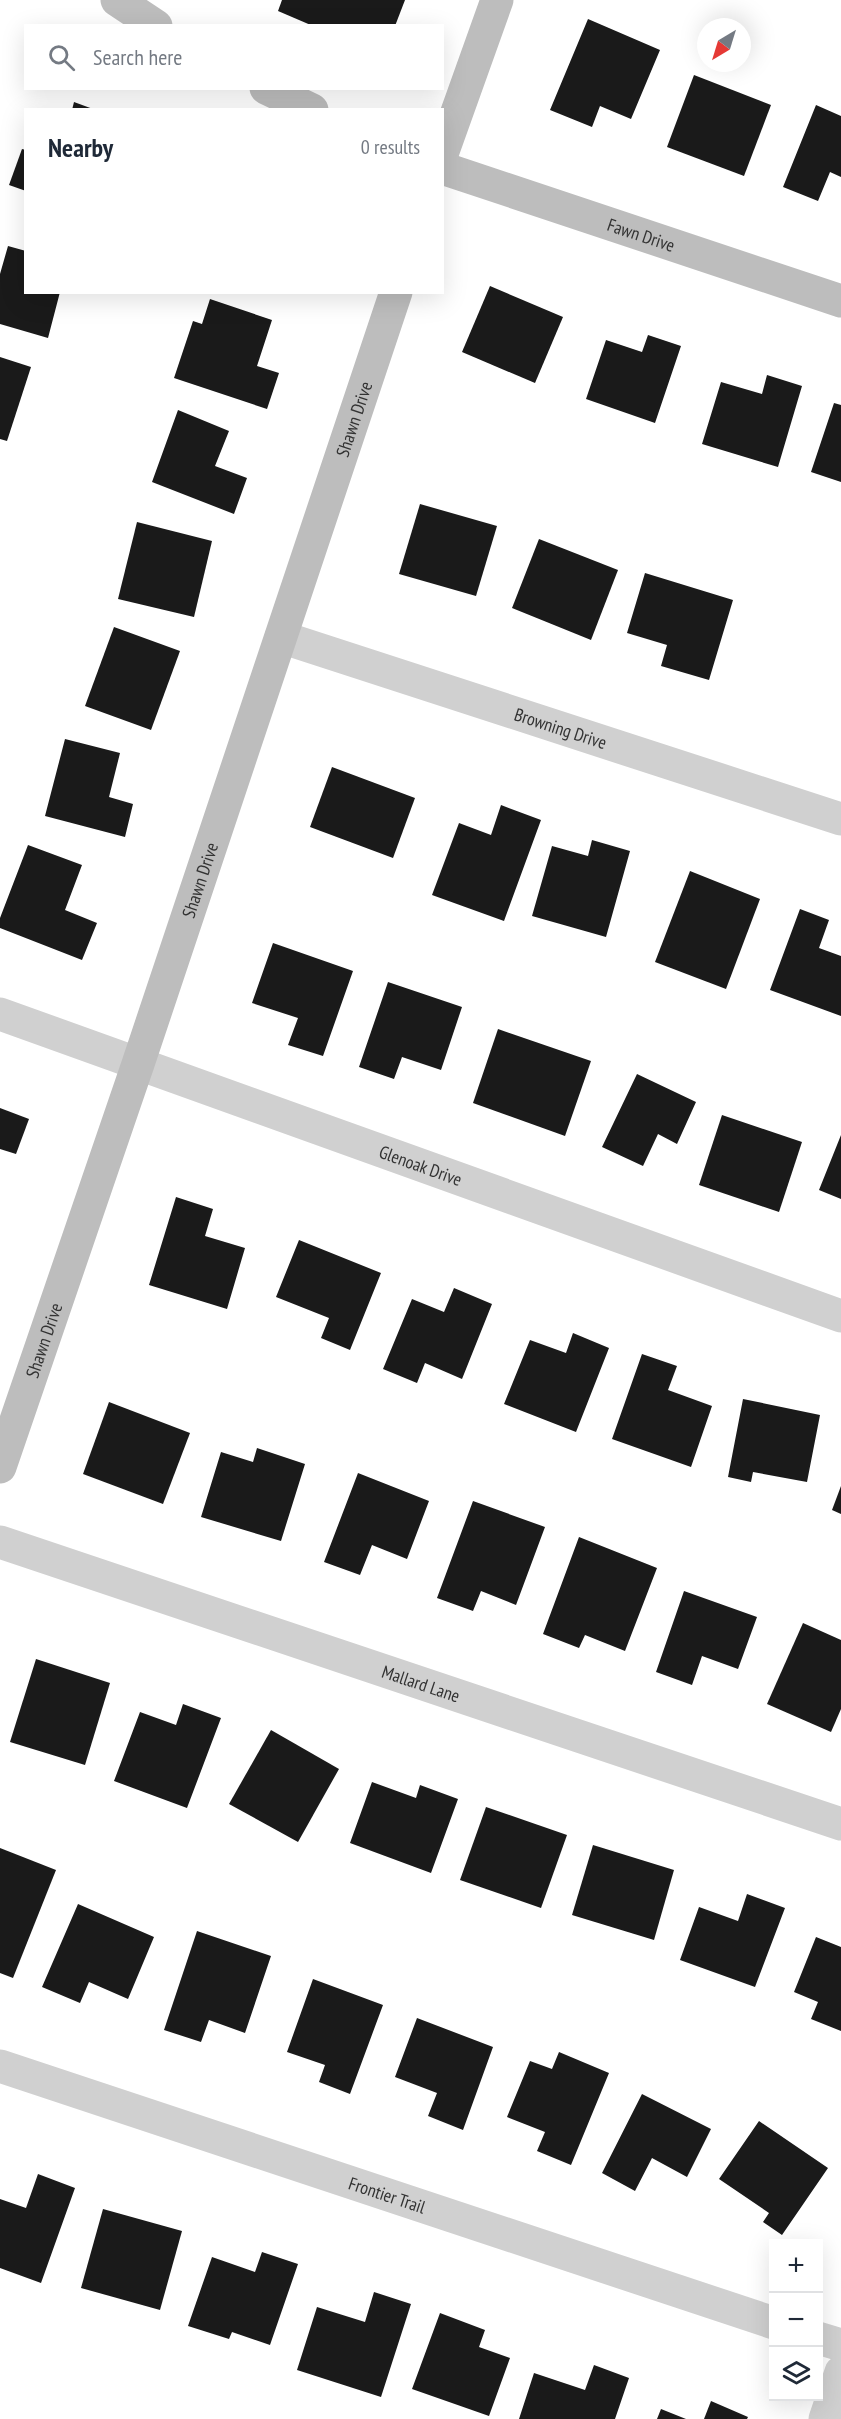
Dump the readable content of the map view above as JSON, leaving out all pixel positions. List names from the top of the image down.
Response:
{
  "streets": {
    "street": [
      "Fawn Drive",
      "Shawn Drive",
      "Browning Drive",
      "Glenoak Drive",
      "Mallard Lane",
      "Frontier Trail"
    ]
  },
  "crossings": [
    ["Shawn Drive", "Browning Drive"],
    ["Shawn Drive", "Glenoak Drive"]
  ],
  "north": "bottom left",
  "page": {
    "search": "Search here",
    "heading": ["Nearby", "0 results"],
    "map_buttons": ["+", "−"]
  }
}
